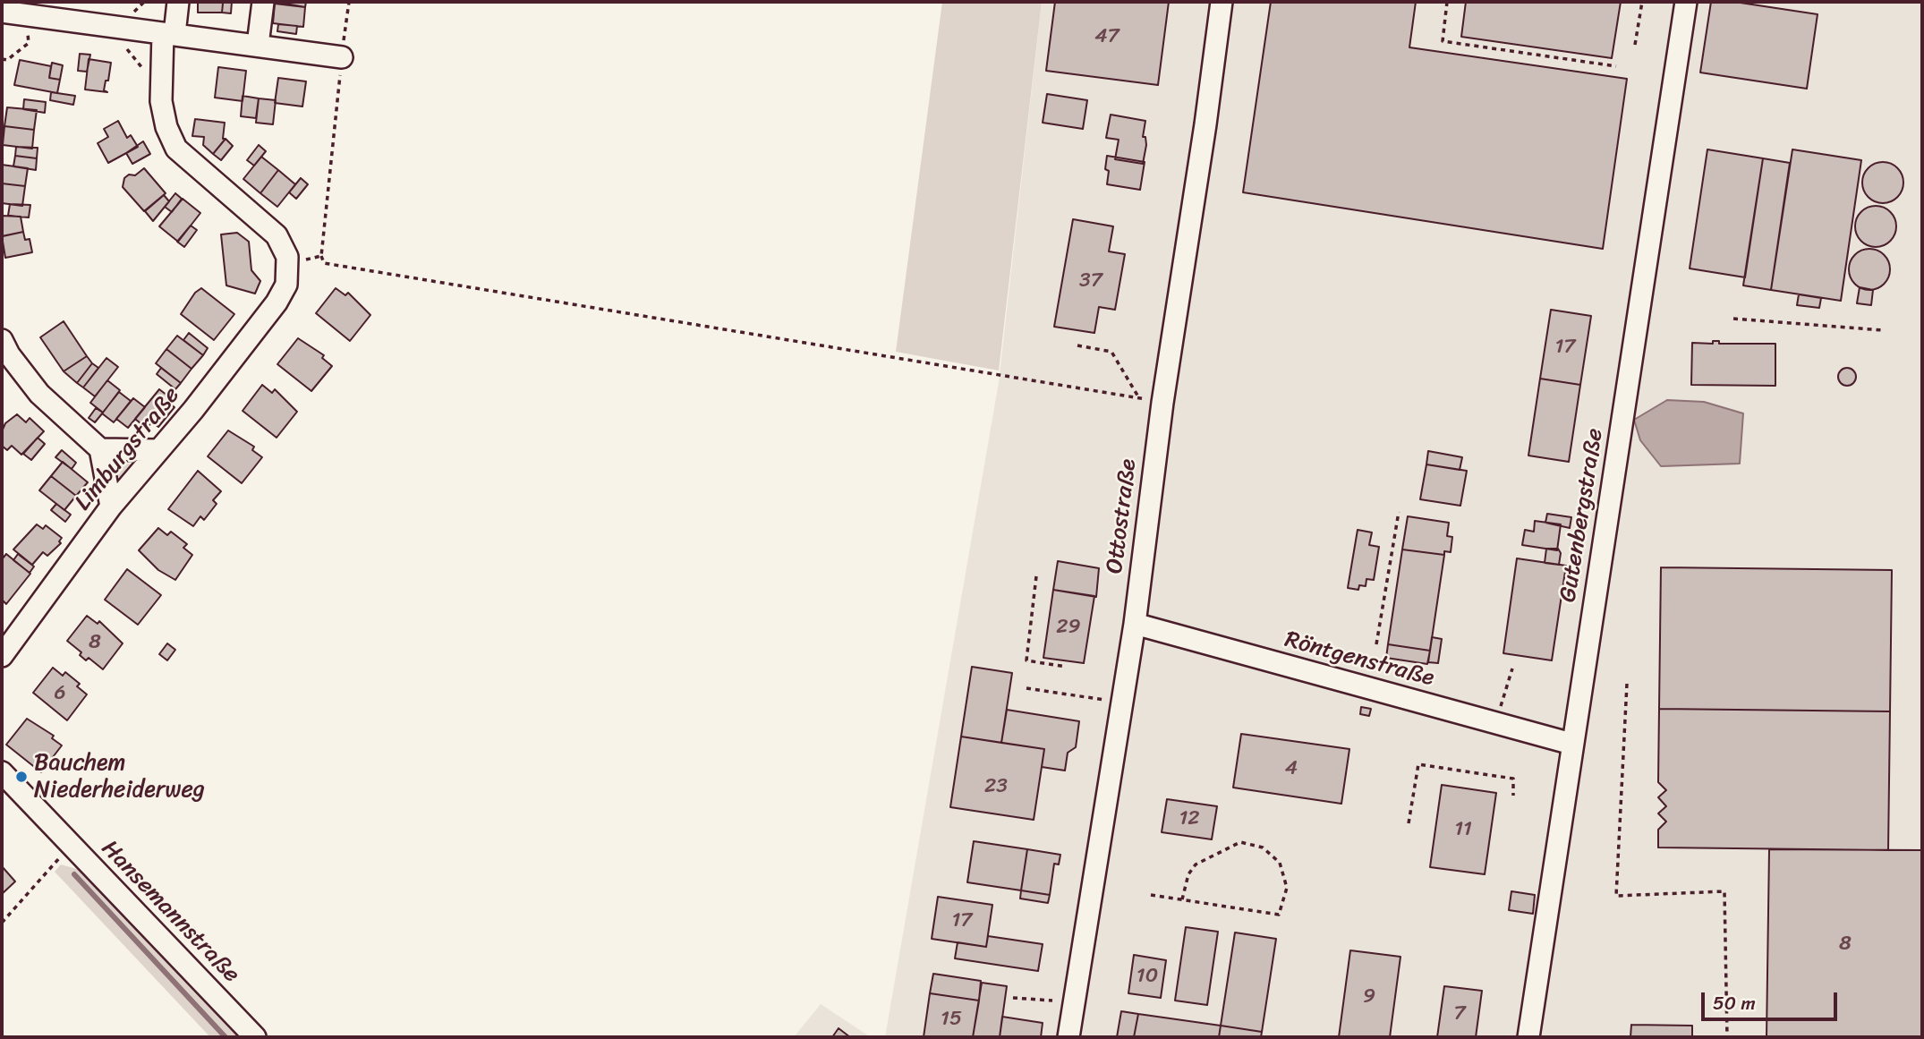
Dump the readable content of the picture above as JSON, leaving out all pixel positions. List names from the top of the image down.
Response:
{
  "streets": {
    "street": [
      "Limburgstraße",
      "Gutenbergstraße",
      "Ottostraße",
      "Röntgenstraße",
      "Hansemannstraße"
    ]
  },
  "crossings": [
    ["Gutenbergstraße", "Röntgenstraße"],
    ["Ottostraße", "Röntgenstraße"]
  ],
  "places": ["Bauchem Niederheiderweg"],
  "house_numbers": [
    "47",
    "37",
    "17",
    "29",
    "8",
    "6",
    "4",
    "23",
    "12",
    "11",
    "17",
    "8",
    "10",
    "9",
    "7",
    "15"
  ],
  "scale_bar": "50 m"
}
